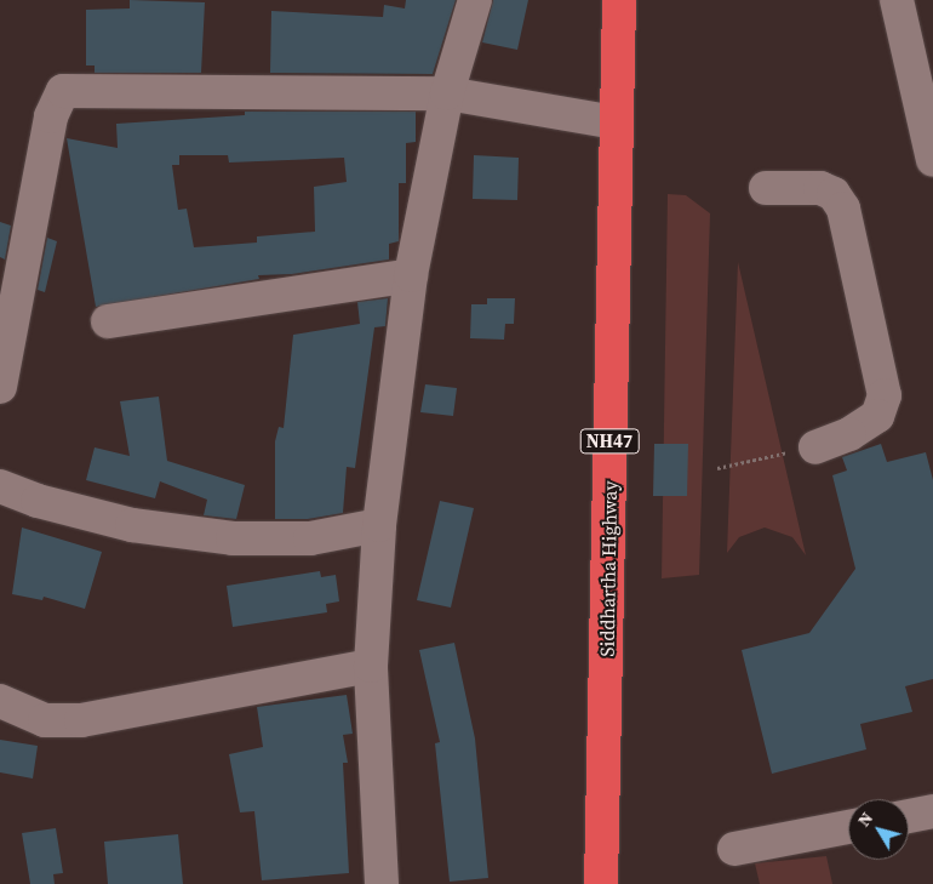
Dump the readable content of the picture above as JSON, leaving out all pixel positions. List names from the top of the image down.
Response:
{
  "streets": {
    "highway": ["NH47", "Siddhartha Highway"]
  },
  "north": "top left"
}
